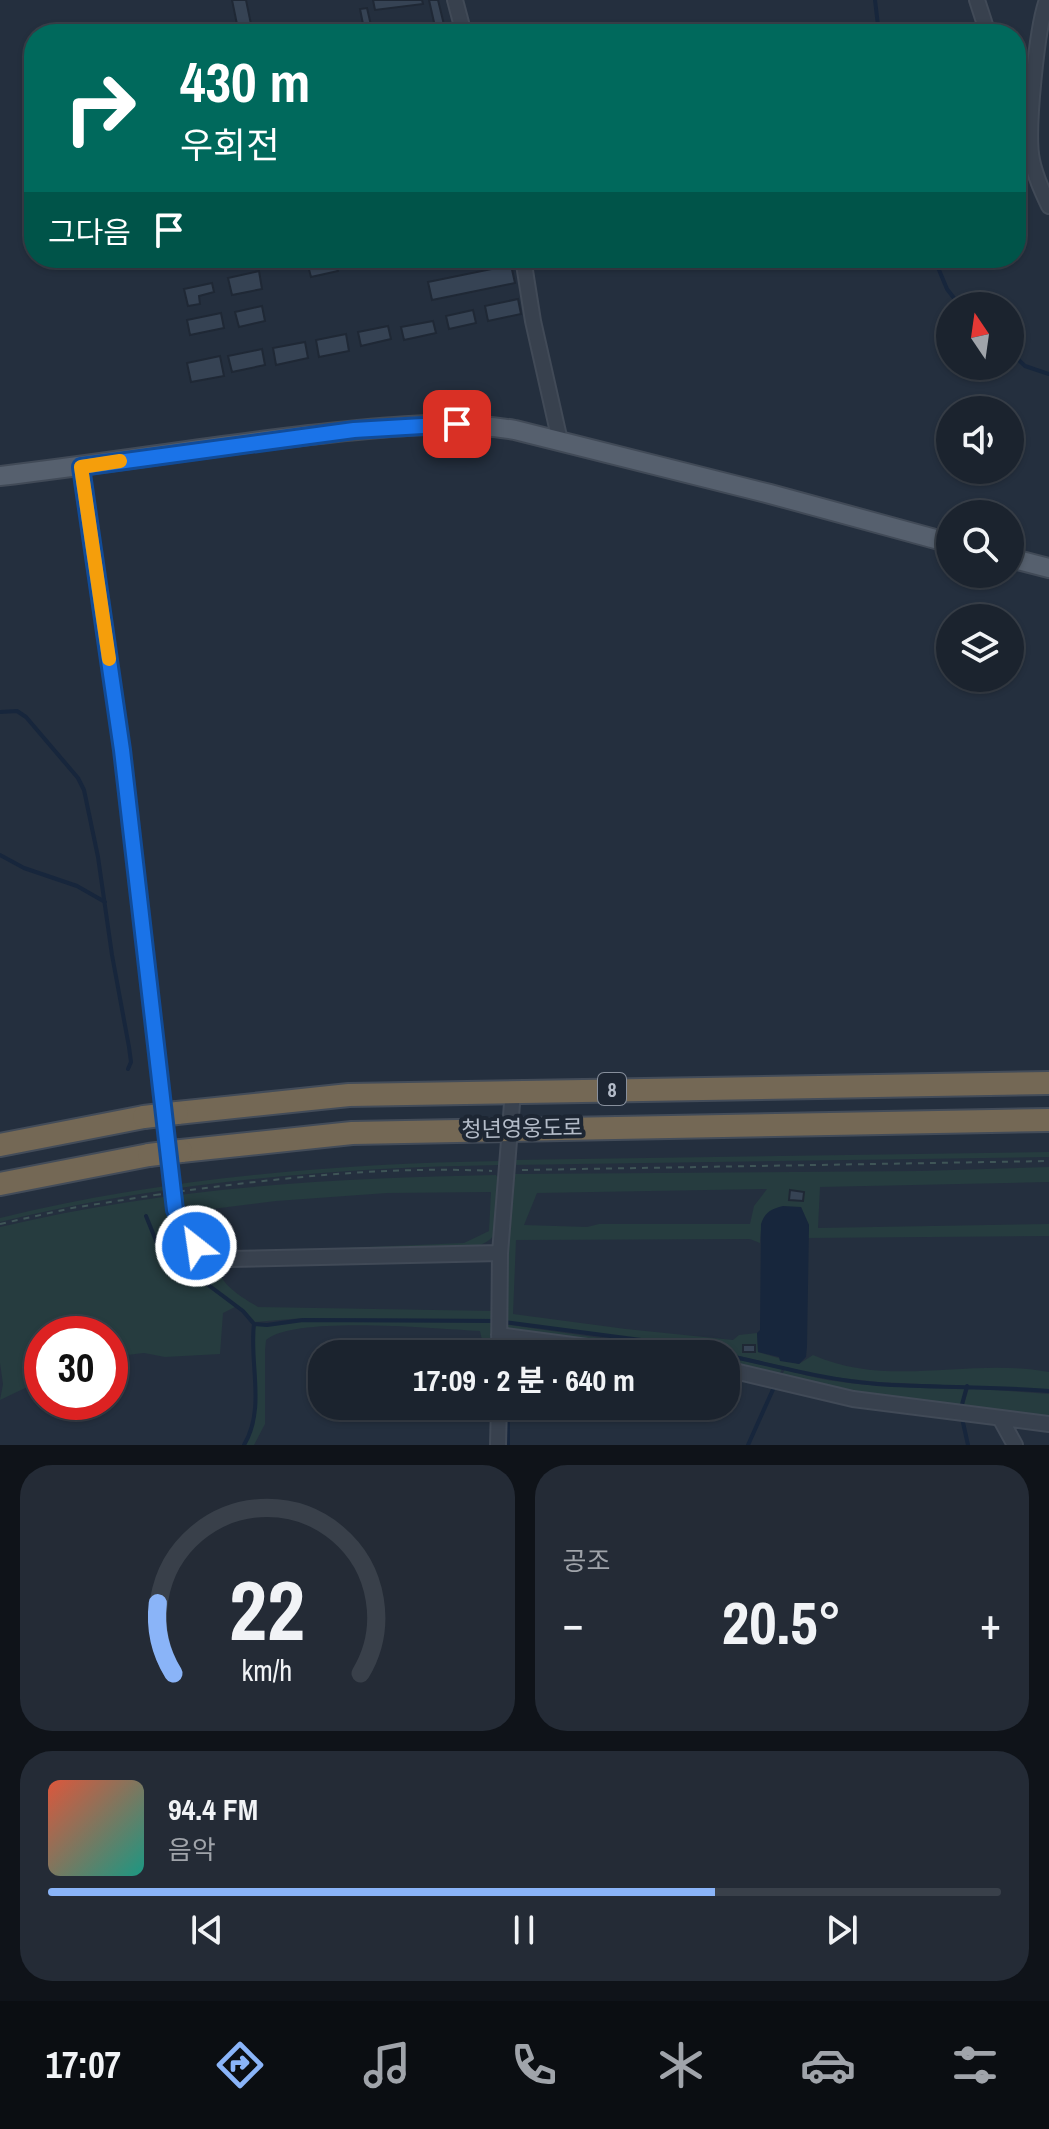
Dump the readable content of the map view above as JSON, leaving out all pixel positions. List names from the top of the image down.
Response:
{
  "streets": {
    "highway": ["8", "청년영웅도로"]
  },
  "north": "top",
  "page": {
    "turn": ["430 m", "우회전"],
    "then": "그다음",
    "limit": "30",
    "trip": "17:09 · 2 분 · 640 m",
    "tile": "공조",
    "heat": ["−", "20.5°", "+"],
    "song": ["94.4 FM", "음악"],
    "tabs": "17:07",
    "gauge": ["22", "km/h"]
  }
}
